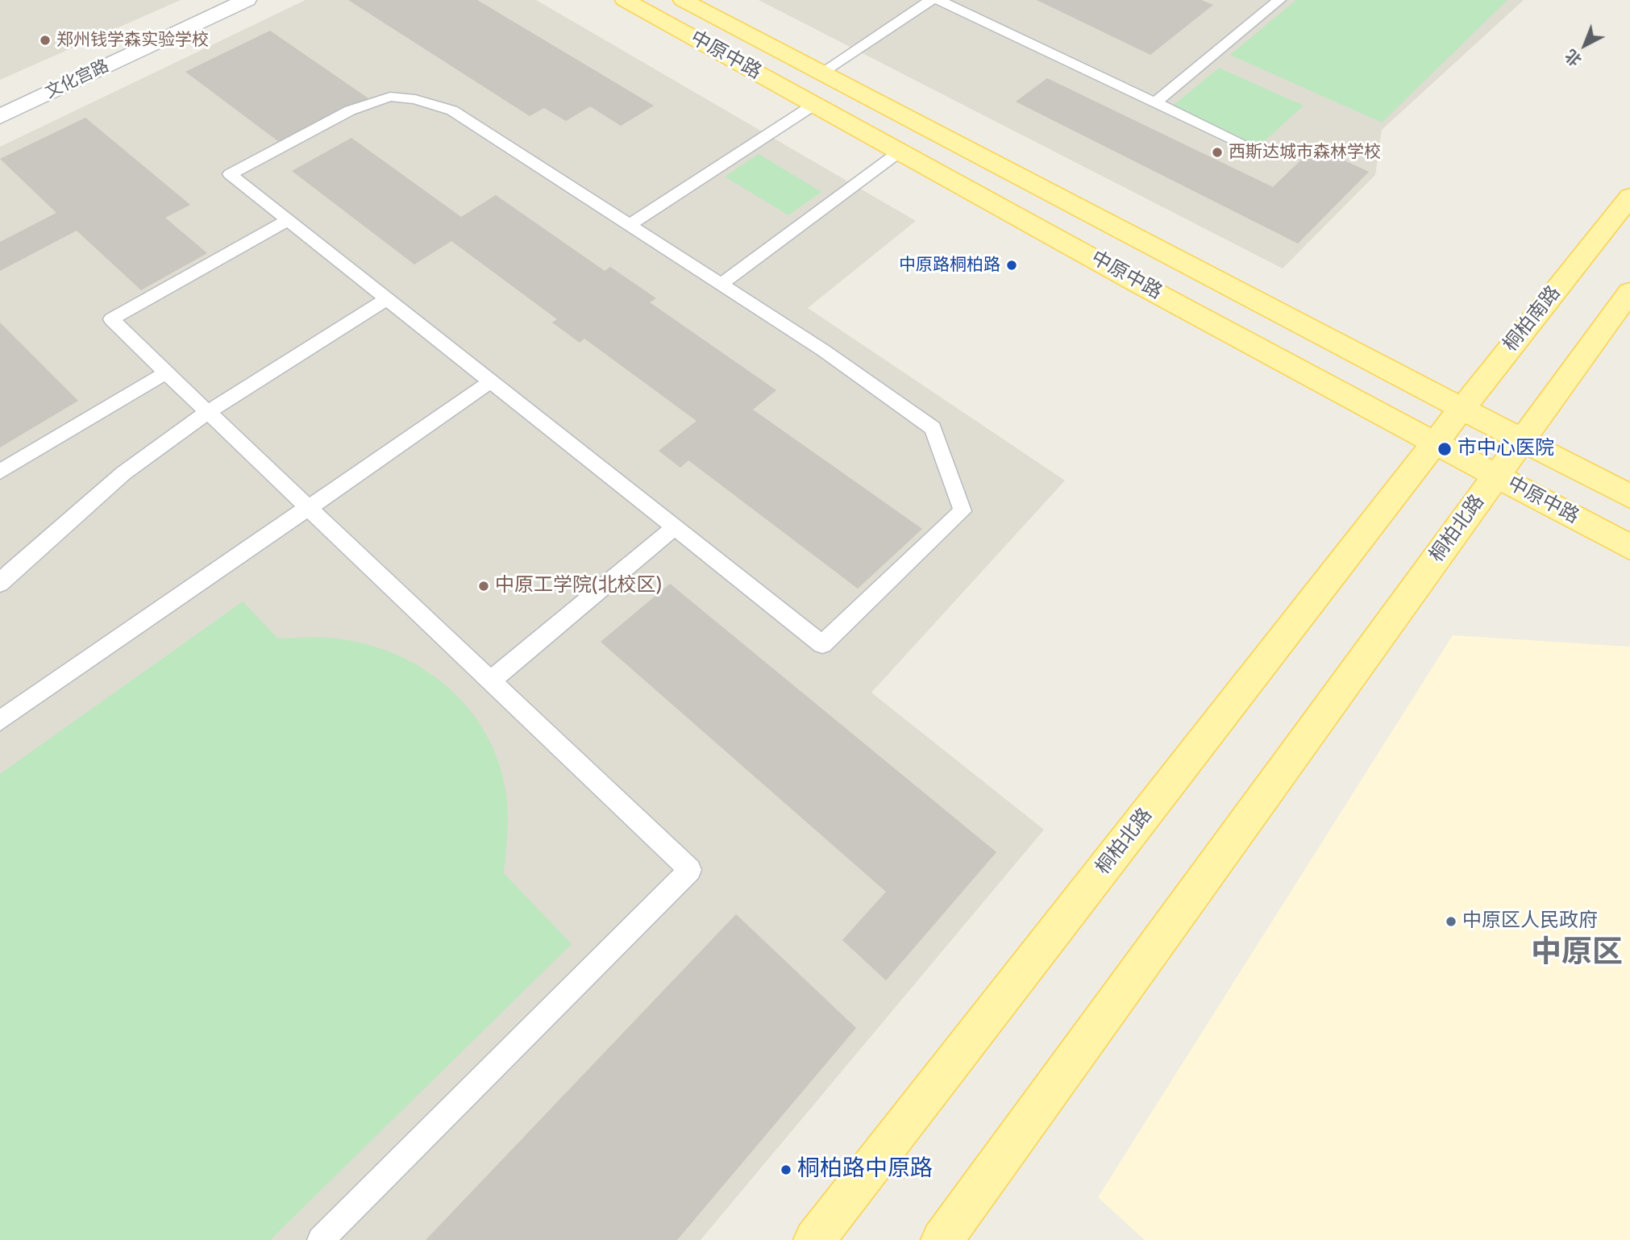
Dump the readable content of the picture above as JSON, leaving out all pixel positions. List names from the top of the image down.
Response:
{
  "streets": {
    "main road": ["中原中路", "桐柏南路", "桐柏北路"],
    "street": ["文化宫路"]
  },
  "crossings": [
    ["中原中路", "桐柏南路"],
    ["中原中路", "桐柏北路"],
    ["桐柏南路", "桐柏北路"]
  ],
  "districts": ["中原区"],
  "places": [
    "郑州钱学森实验学校",
    "西斯达城市森林学校",
    "中原路桐柏路",
    "市中心医院",
    "中原工学院(北校区)",
    "中原区人民政府",
    "桐柏路中原路"
  ],
  "north": "bottom left"
}
